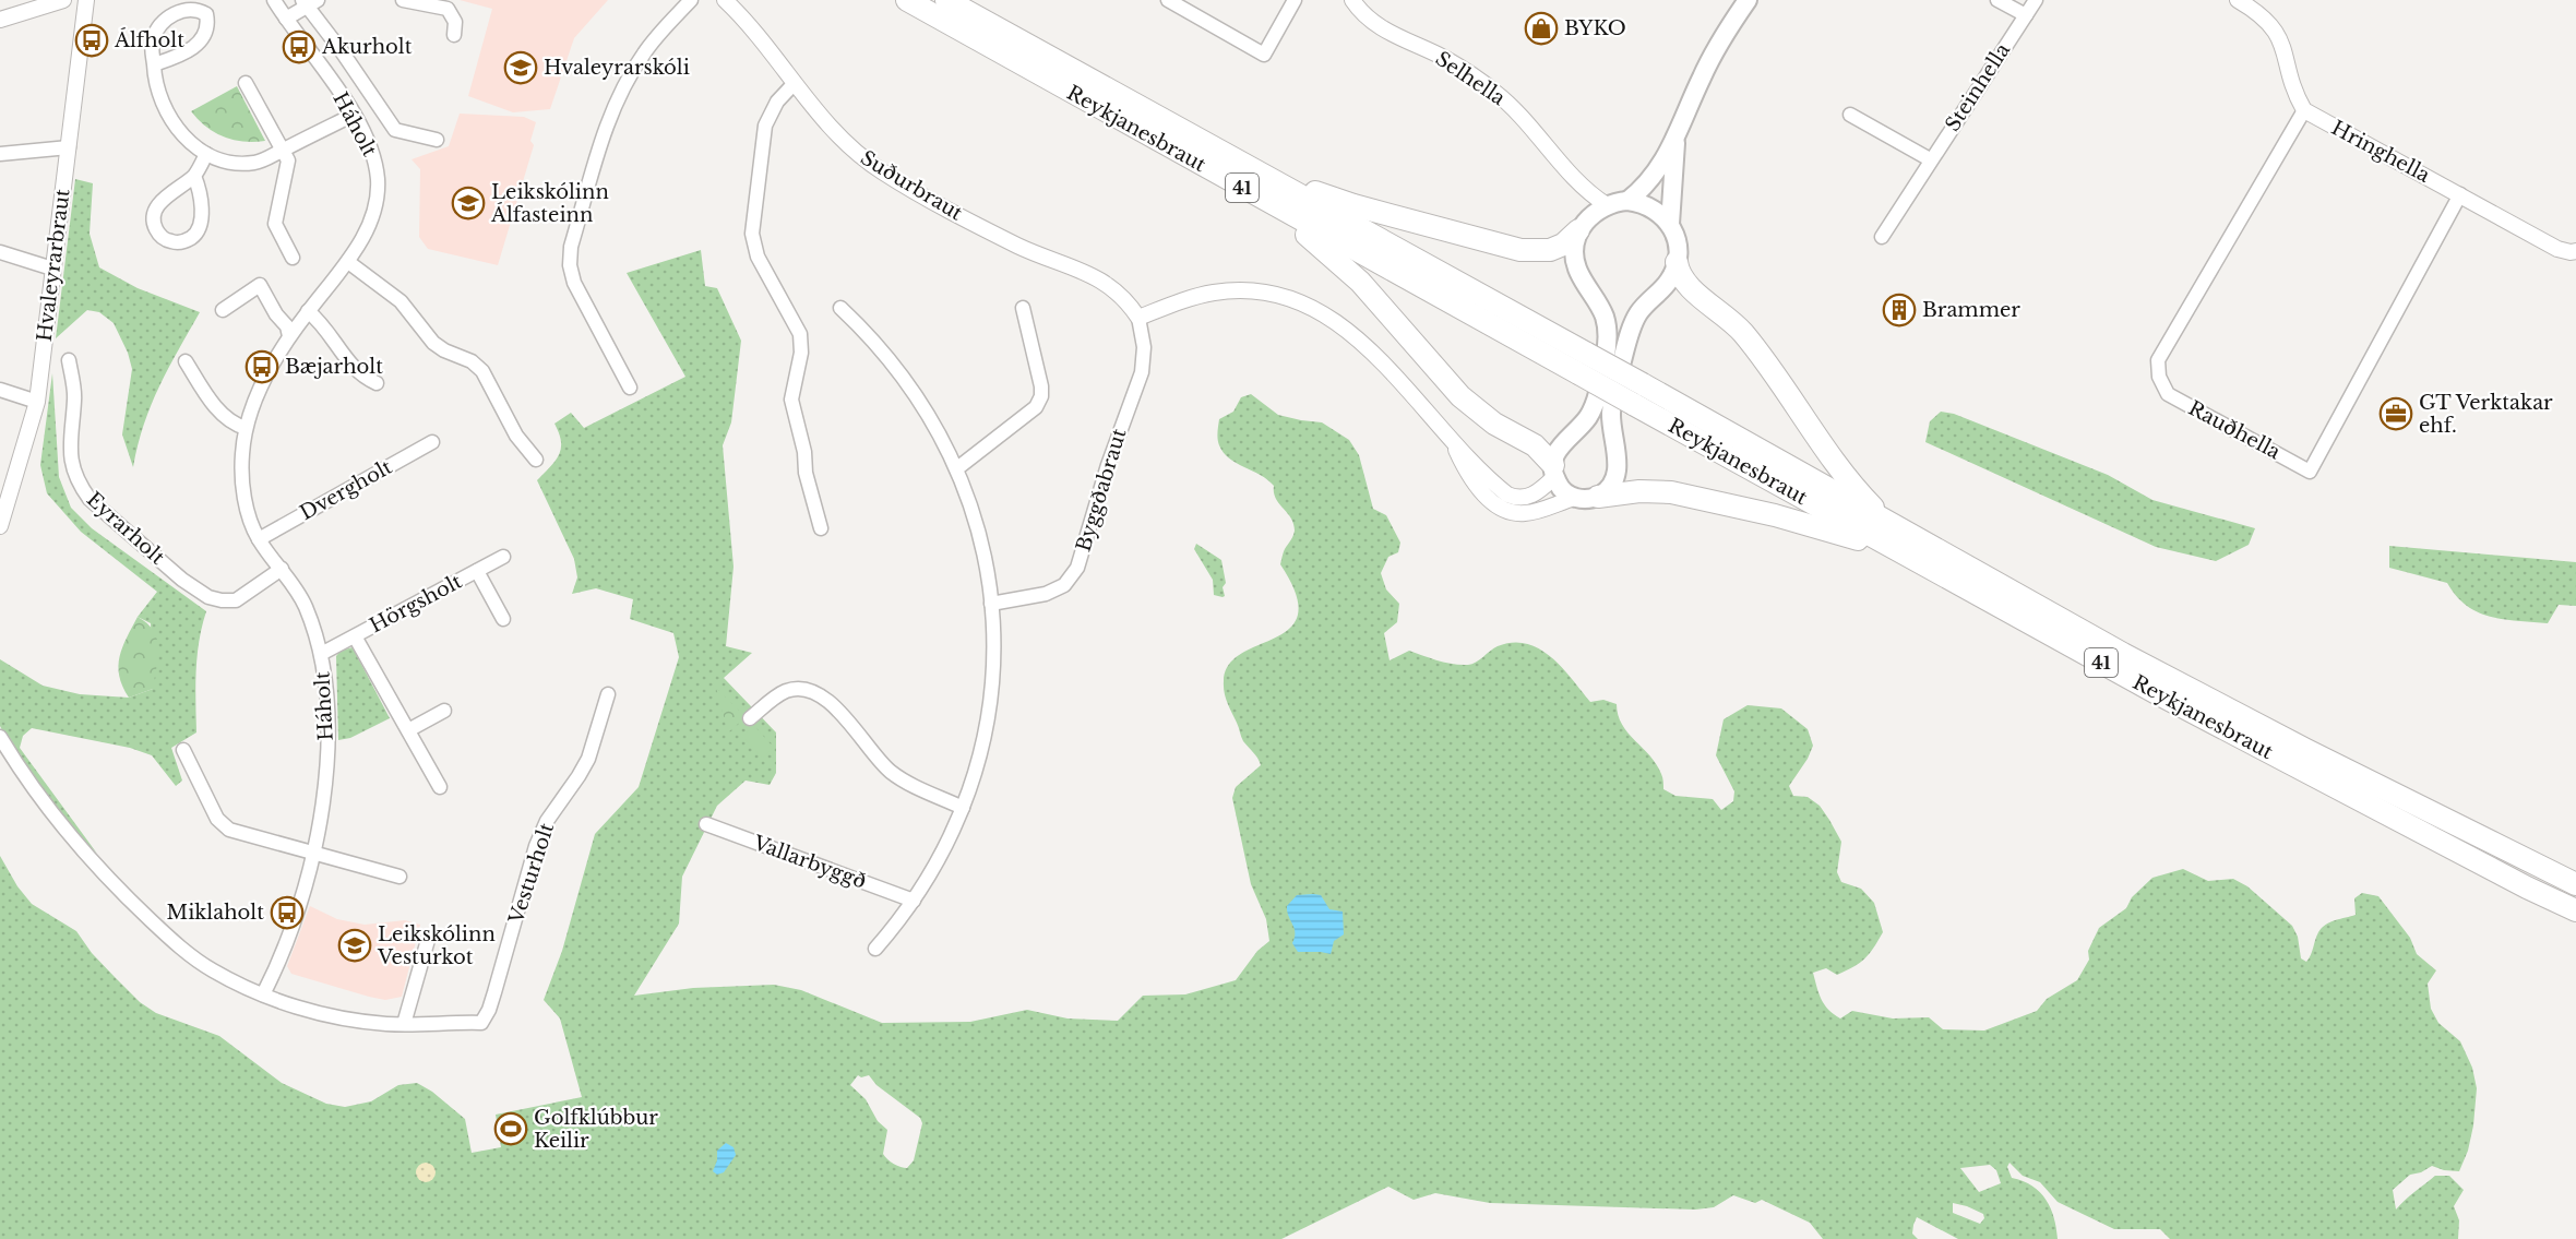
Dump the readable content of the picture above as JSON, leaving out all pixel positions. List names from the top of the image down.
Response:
{
  "streets": {
    "highway": ["Reykjanesbraut", "41"],
    "street": [
      "Selhella",
      "Steinhella",
      "Háholt",
      "Hringhella",
      "Suðurbraut",
      "Hvaleyrarbraut",
      "Rauðhella",
      "Dvergholt",
      "Byggðabraut",
      "Eyrarholt",
      "Hörgsholt",
      "Vallarbyggð",
      "Vesturholt"
    ]
  },
  "crossings": [
    ["Háholt", "Dvergholt"],
    ["Háholt", "Eyrarholt"],
    ["Háholt", "Hörgsholt"],
    ["Hringhella", "Rauðhella"],
    ["Suðurbraut", "Byggðabraut"]
  ],
  "places": {
    "shop": ["BYKO"],
    "bus stop": [
      "Álfholt",
      "Akurholt",
      "Bæjarholt",
      "Miklaholt"
    ],
    "school or university": ["Hvaleyrarskóli", "Leikskólinn Álfasteinn", "Leikskólinn Vesturkot"],
    "building": ["Brammer"],
    "office": ["GT Verktakar ehf."],
    "sports": ["Golfklúbbur Keilir"]
  }
}
